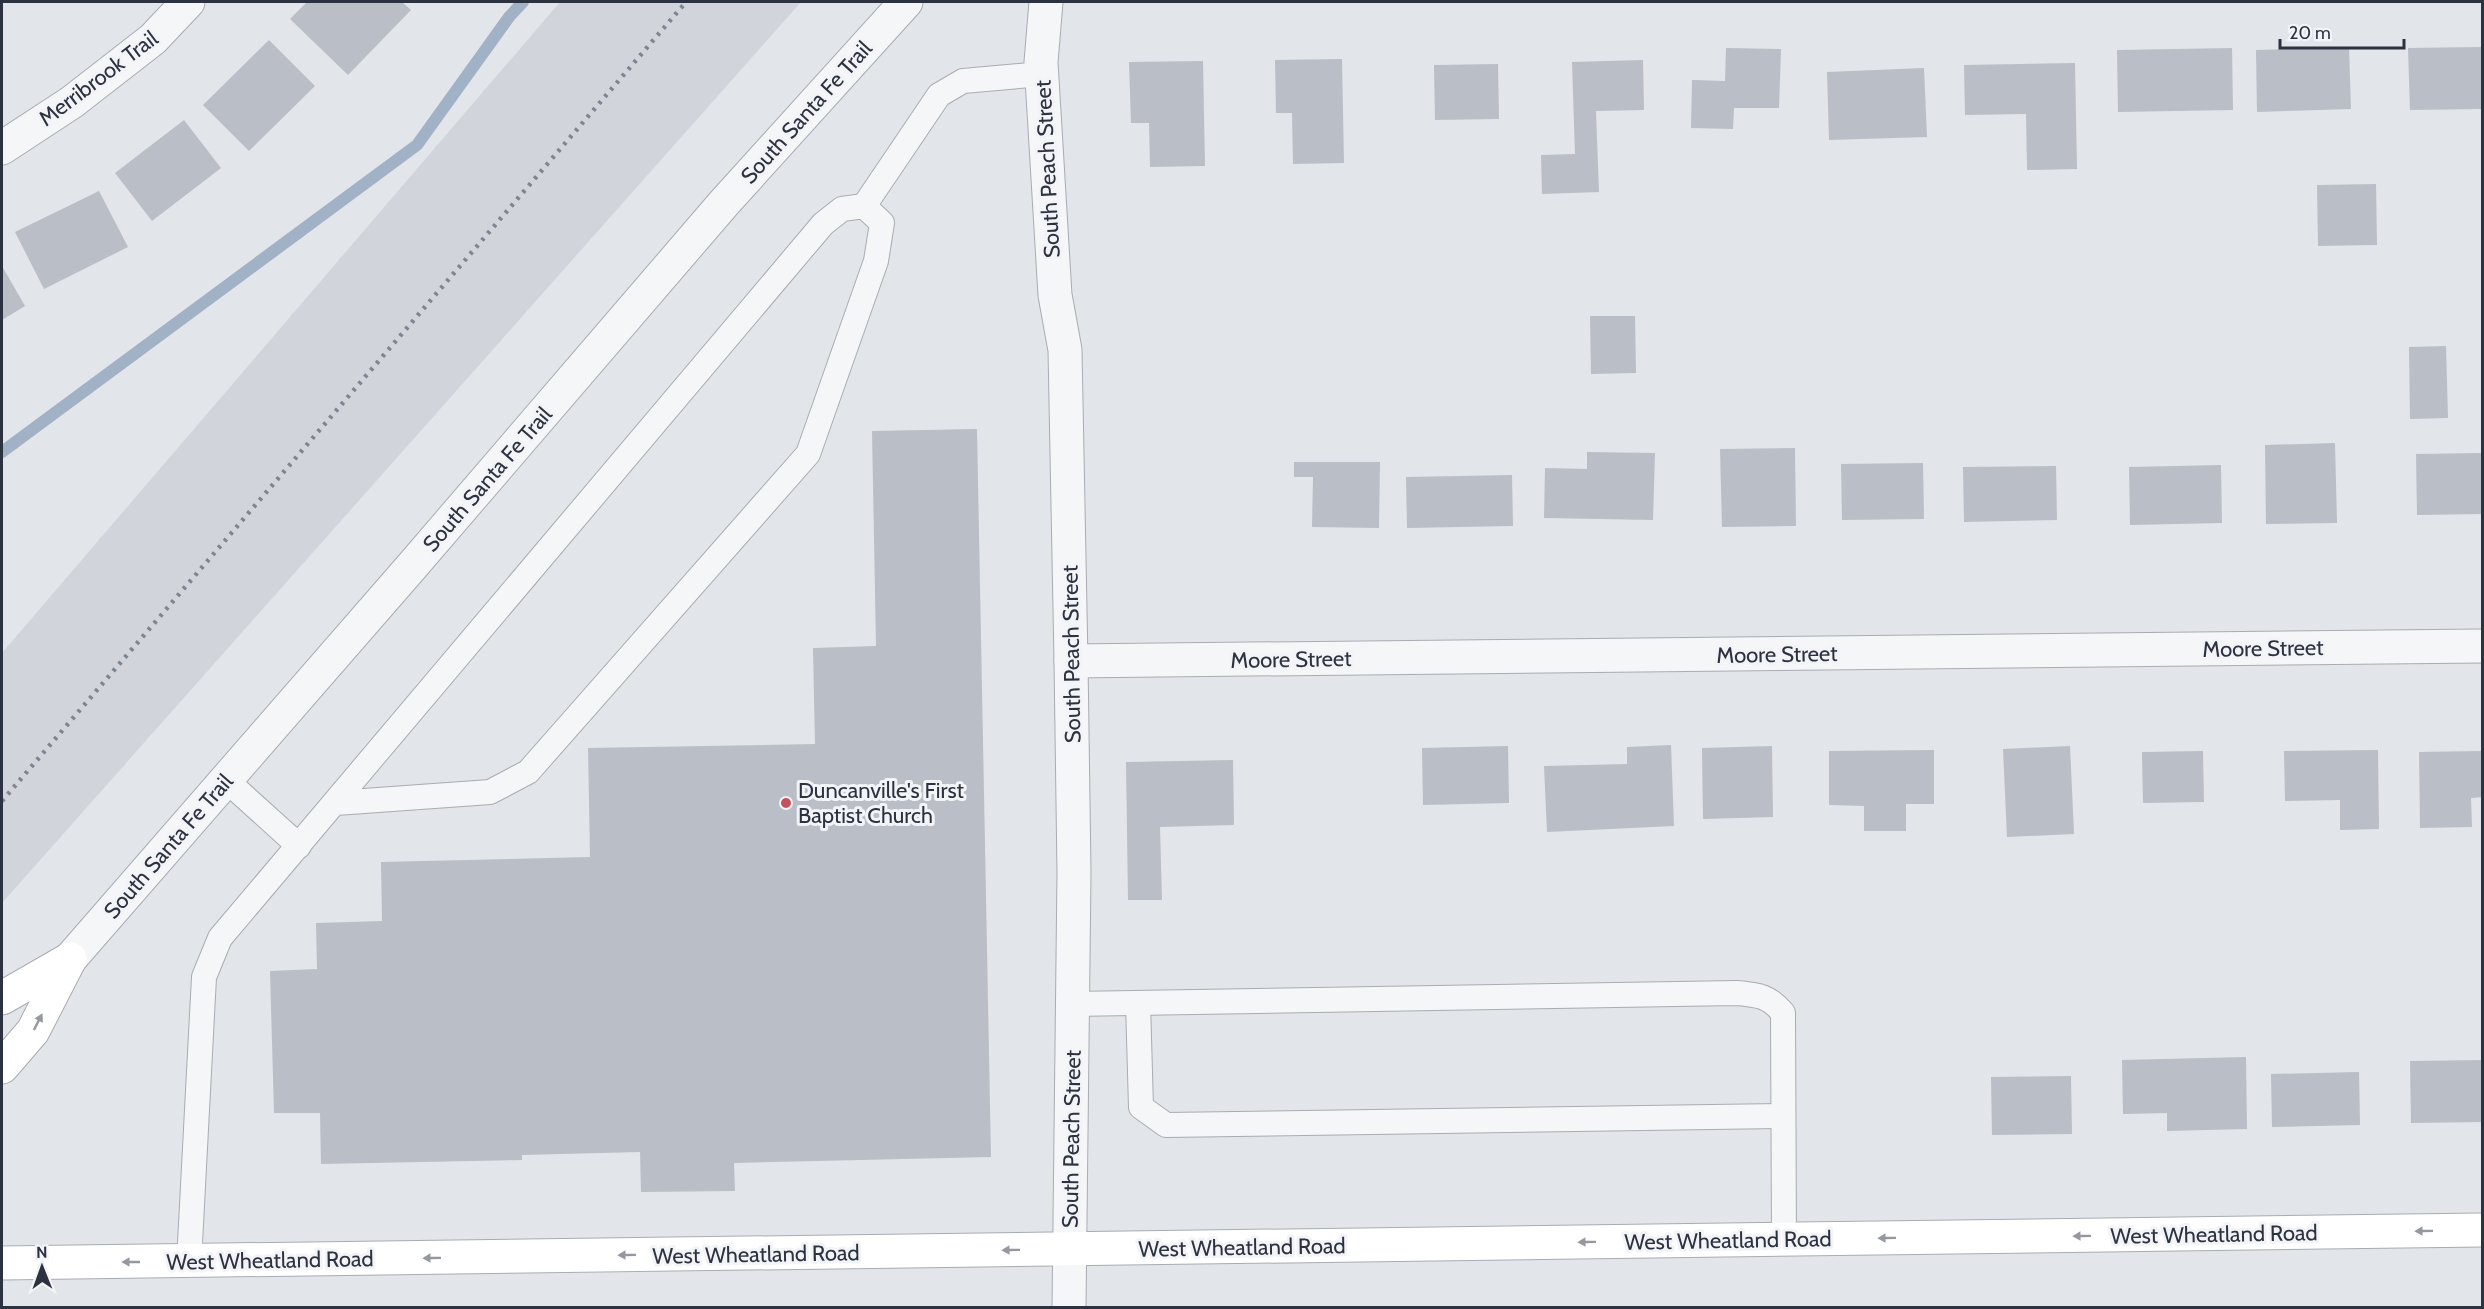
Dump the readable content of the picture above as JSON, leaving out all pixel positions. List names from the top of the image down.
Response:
{
  "streets": {
    "main road": ["South Santa Fe Trail", "West Wheatland Road"],
    "street": ["Merribrook Trail", "South Peach Street", "Moore Street"]
  },
  "crossings": [
    ["South Peach Street", "Moore Street"],
    ["South Peach Street", "West Wheatland Road"]
  ],
  "one_way": ["West Wheatland Road"],
  "places": ["Duncanville's First Baptist Church"],
  "scale_bar": "20 m",
  "north": "top"
}
